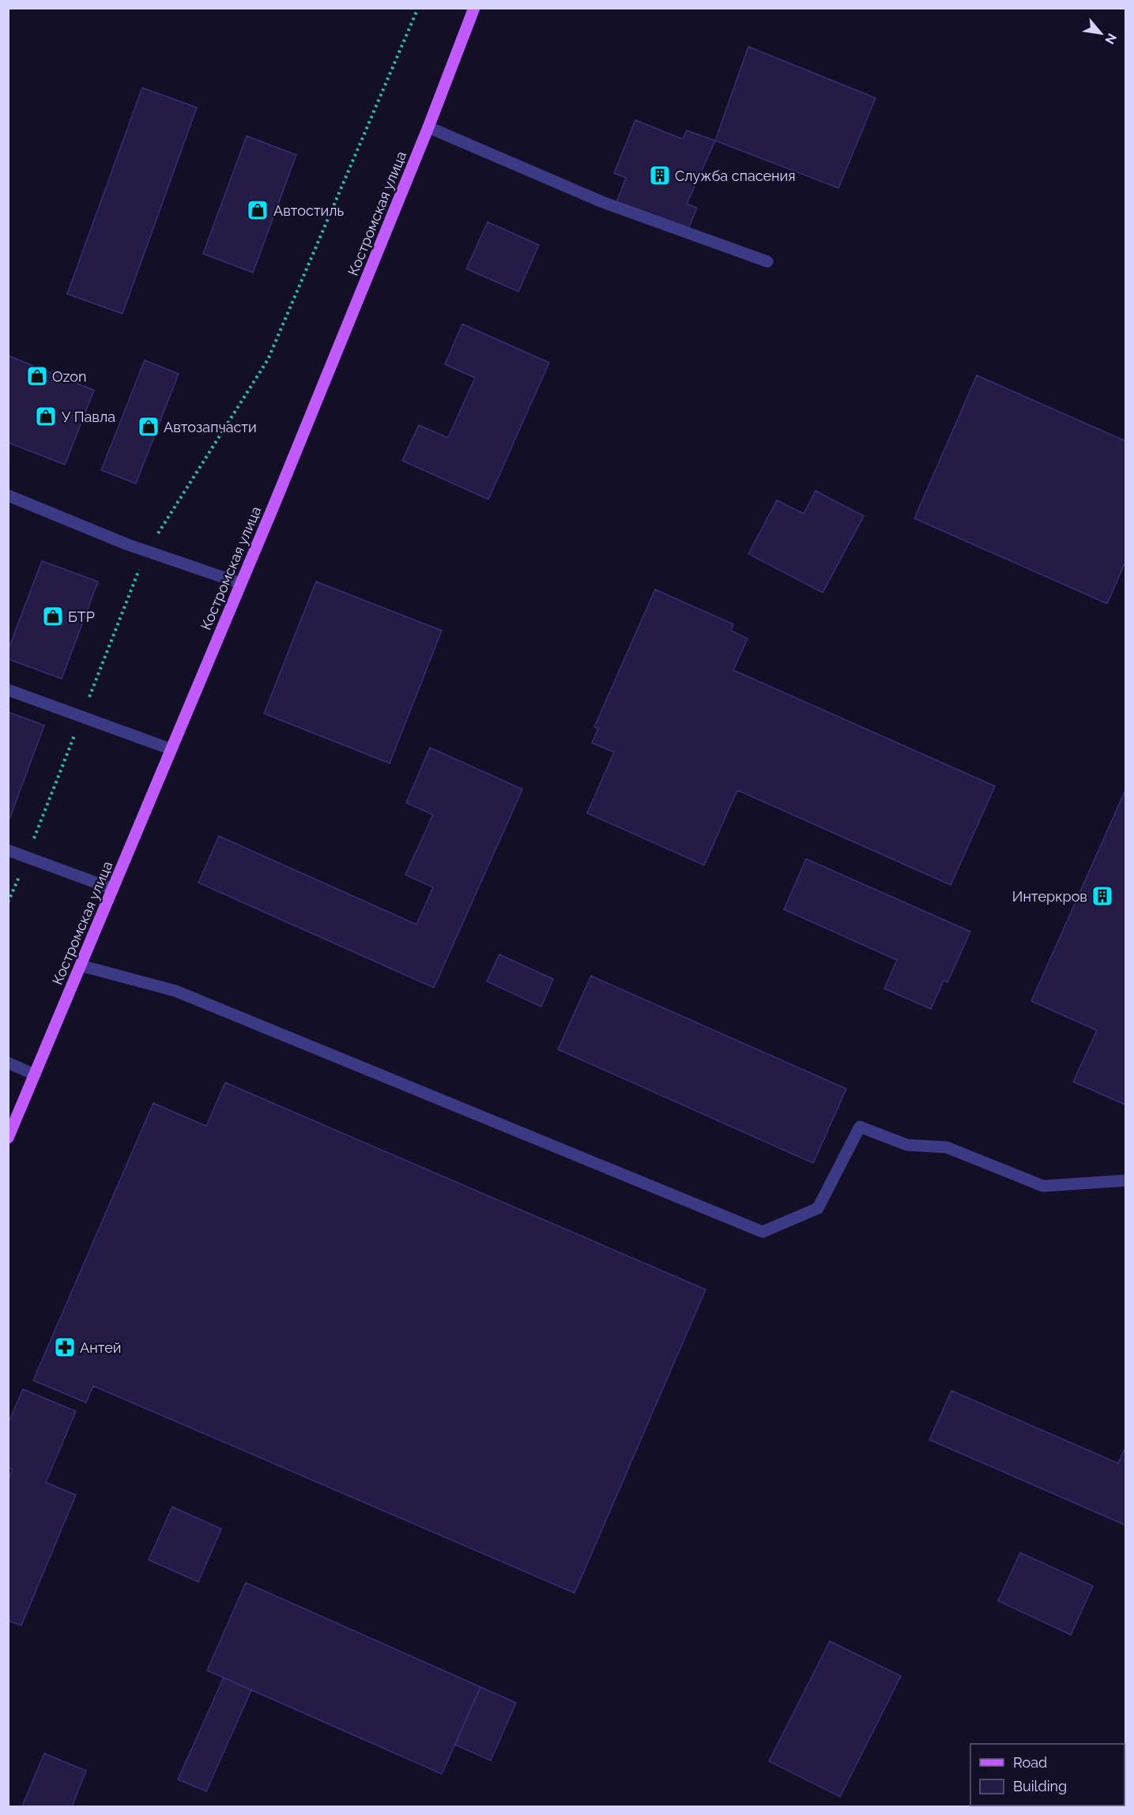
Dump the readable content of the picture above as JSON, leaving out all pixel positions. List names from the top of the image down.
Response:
{
  "streets": {
    "main road": ["Костромская улица"]
  },
  "places": {
    "building": ["Служба спасения", "Интеркров"],
    "shop": [
      "Автостиль",
      "Ozon",
      "У Павла",
      "Автозапчасти",
      "БТР"
    ],
    "pharmacy": ["Антей"]
  },
  "legend": ["Road", "Building"],
  "north": "bottom right"
}
